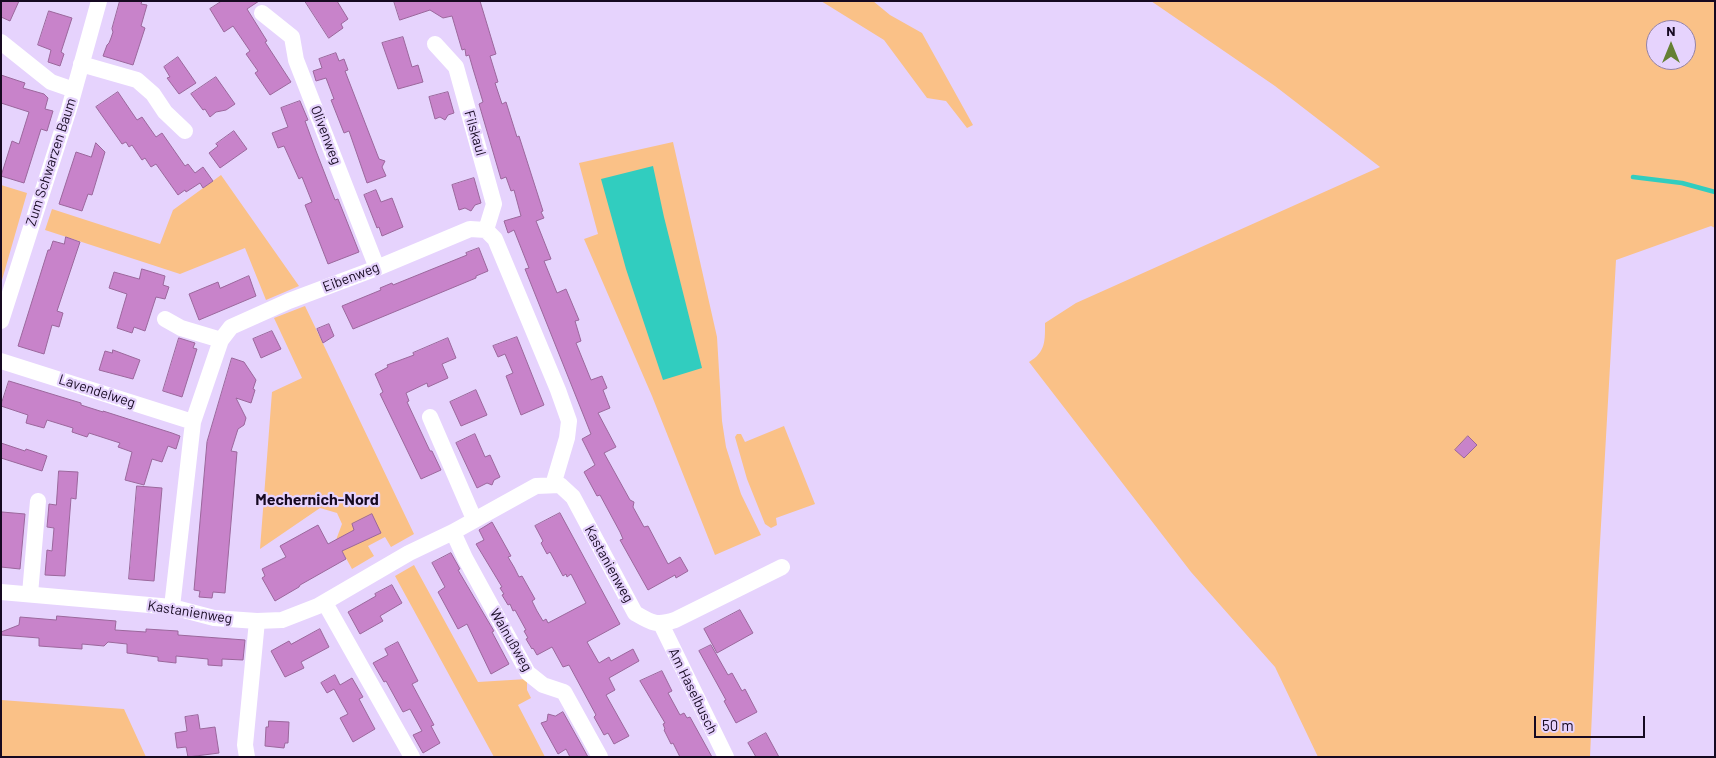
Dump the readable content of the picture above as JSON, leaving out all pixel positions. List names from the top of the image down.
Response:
{
  "streets": {
    "street": [
      "Filskaul",
      "Olivenweg",
      "Zum Schwarzen Baum",
      "Eibenweg",
      "Lavendelweg",
      "Kastanienweg",
      "Walnußweg",
      "Am Haselbusch"
    ]
  },
  "crossings": [
    ["Filskaul", "Eibenweg"],
    ["Olivenweg", "Eibenweg"],
    ["Eibenweg", "Lavendelweg"],
    ["Eibenweg", "Kastanienweg"],
    ["Kastanienweg", "Walnußweg"],
    ["Kastanienweg", "Am Haselbusch"]
  ],
  "districts": ["Mechernich-Nord"],
  "scale_bar": "50 m",
  "north": "top"
}
